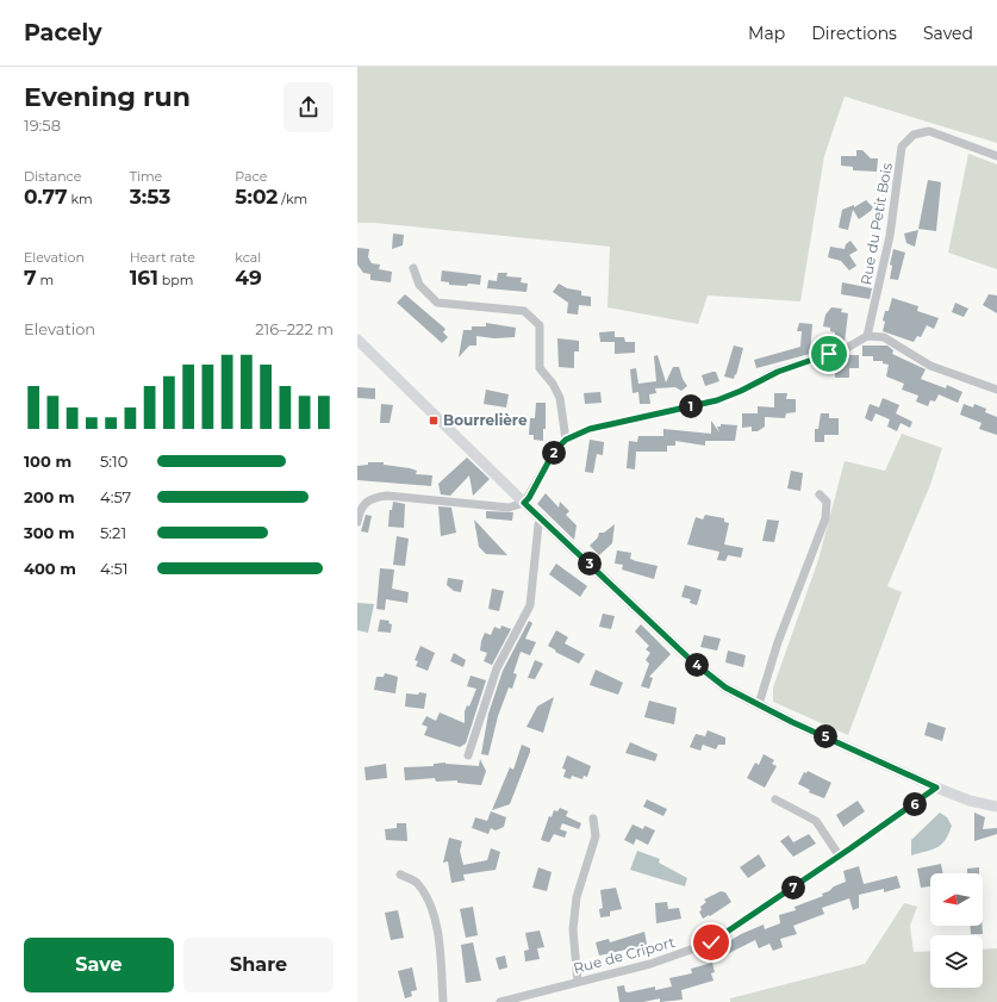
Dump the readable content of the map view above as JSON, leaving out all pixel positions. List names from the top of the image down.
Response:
{
  "streets": {
    "street": ["Rue du Petit Bois", "Rue de Criport"]
  },
  "places": {
    "transit": ["Bourrelière"]
  },
  "north": "left",
  "page": {
    "header": "Pacely",
    "nav": ["Map", "Directions", "Saved"],
    "heading": ["Evening run", "19:58"],
    "stats": [
      ["Distance", "0.77 km"],
      ["Time", "3:53"],
      ["Pace", "5:02 /km"],
      ["Elevation", "7 m"],
      ["Heart rate", "161 bpm"],
      ["kcal", "49"]
    ],
    "chart": ["Elevation", "216–222 m"],
    "pins": [
      "1",
      "2",
      "3",
      "4",
      "5",
      "6",
      "7"
    ],
    "list": [
      {
        "name": "100 m",
        "note": "5:10"
      },
      {
        "name": "200 m",
        "note": "4:57"
      },
      {
        "name": "300 m",
        "note": "5:21"
      },
      {
        "name": "400 m",
        "note": "4:51"
      }
    ],
    "buttons": ["Save", "Share"]
  }
}
